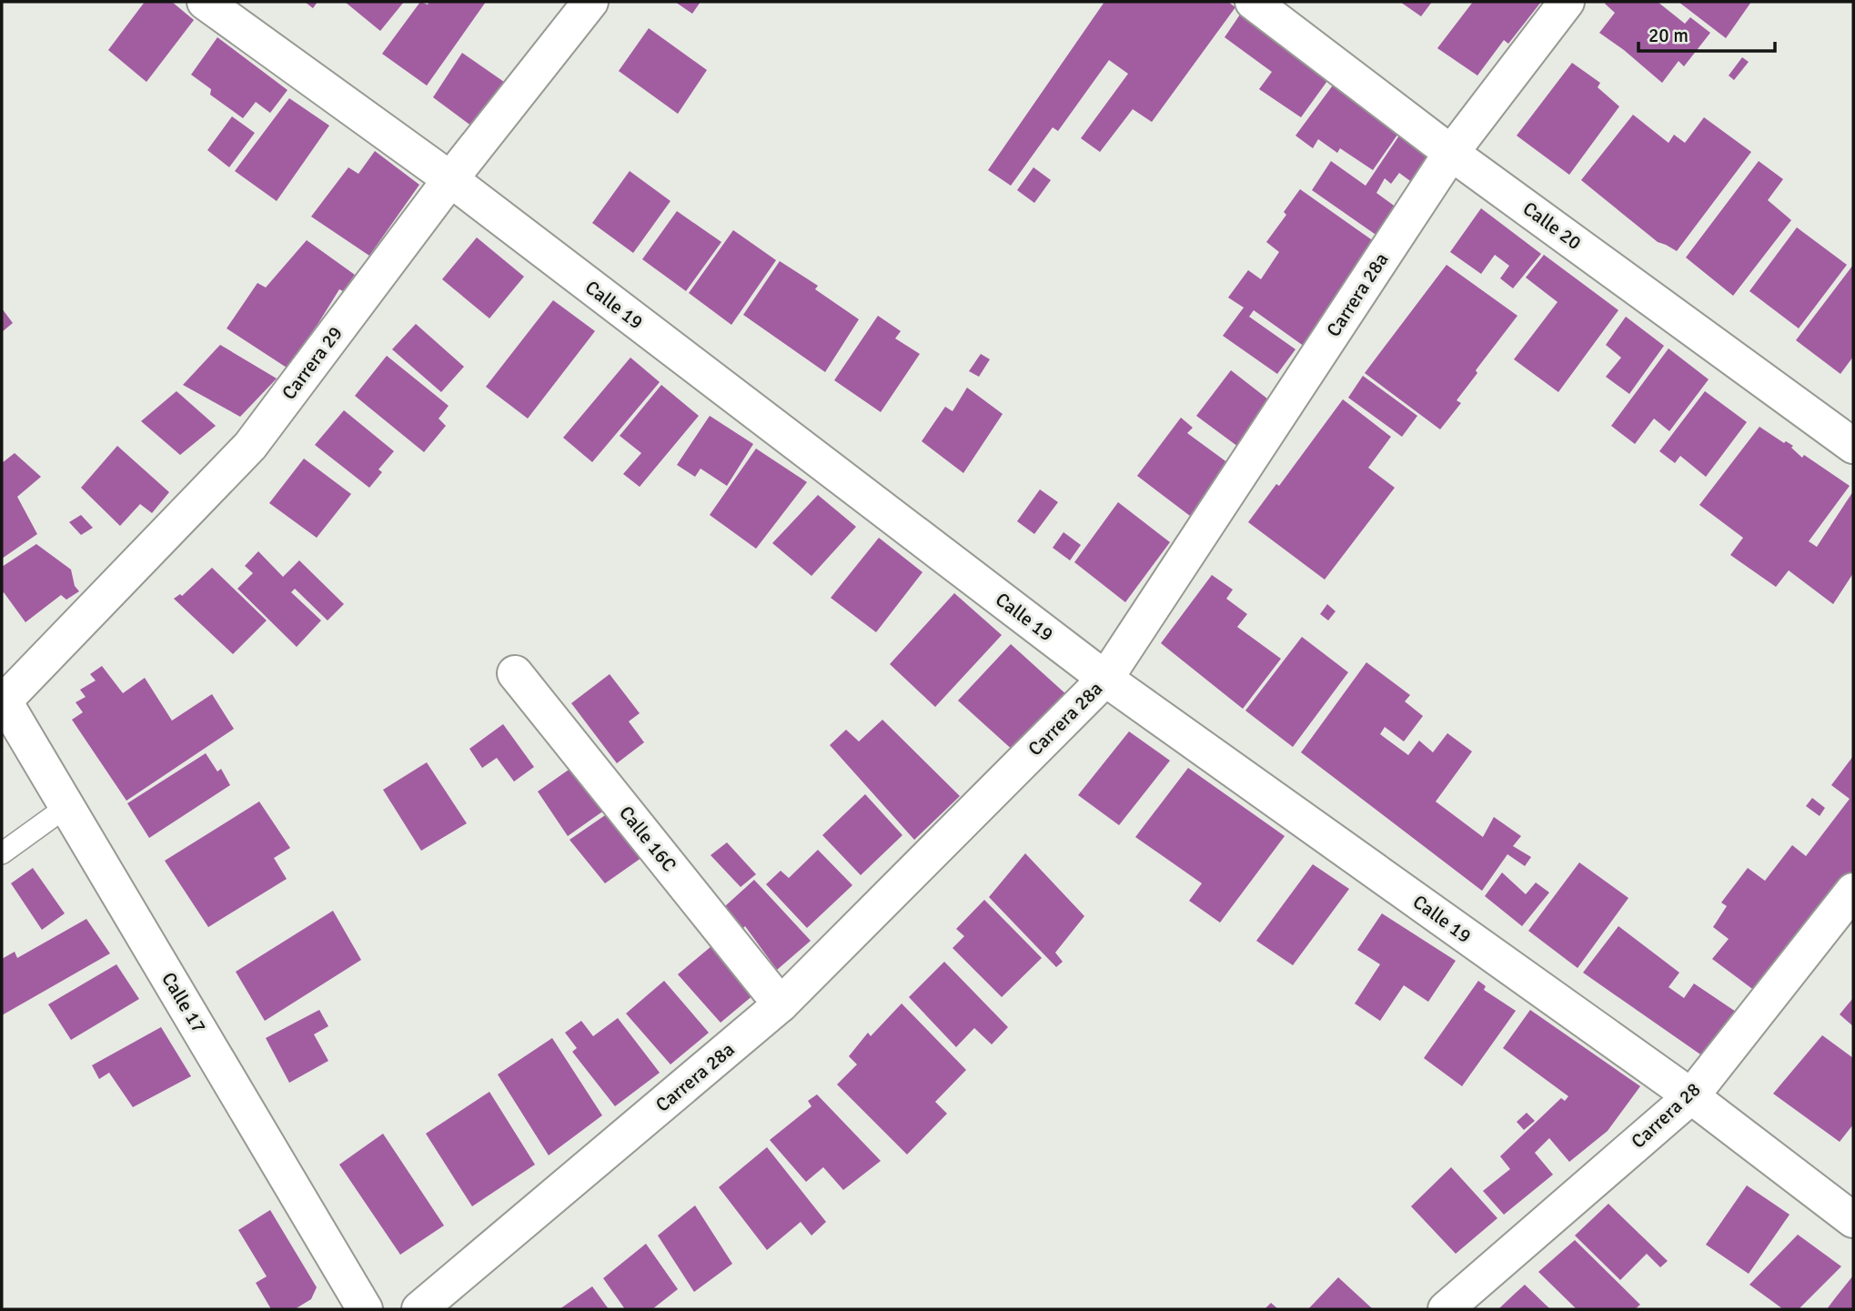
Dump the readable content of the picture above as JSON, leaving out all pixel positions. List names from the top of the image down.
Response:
{
  "streets": {
    "street": [
      "Calle 20",
      "Carrera 28a",
      "Calle 19",
      "Carrera 29",
      "Calle 16C",
      "Calle 17",
      "Carrera 28"
    ]
  },
  "crossings": [
    ["Calle 20", "Carrera 28a"],
    ["Carrera 28a", "Calle 19"],
    ["Carrera 28a", "Calle 16C"],
    ["Calle 19", "Carrera 29"],
    ["Calle 19", "Carrera 28"],
    ["Carrera 29", "Calle 17"]
  ],
  "scale_bar": "20 m"
}
